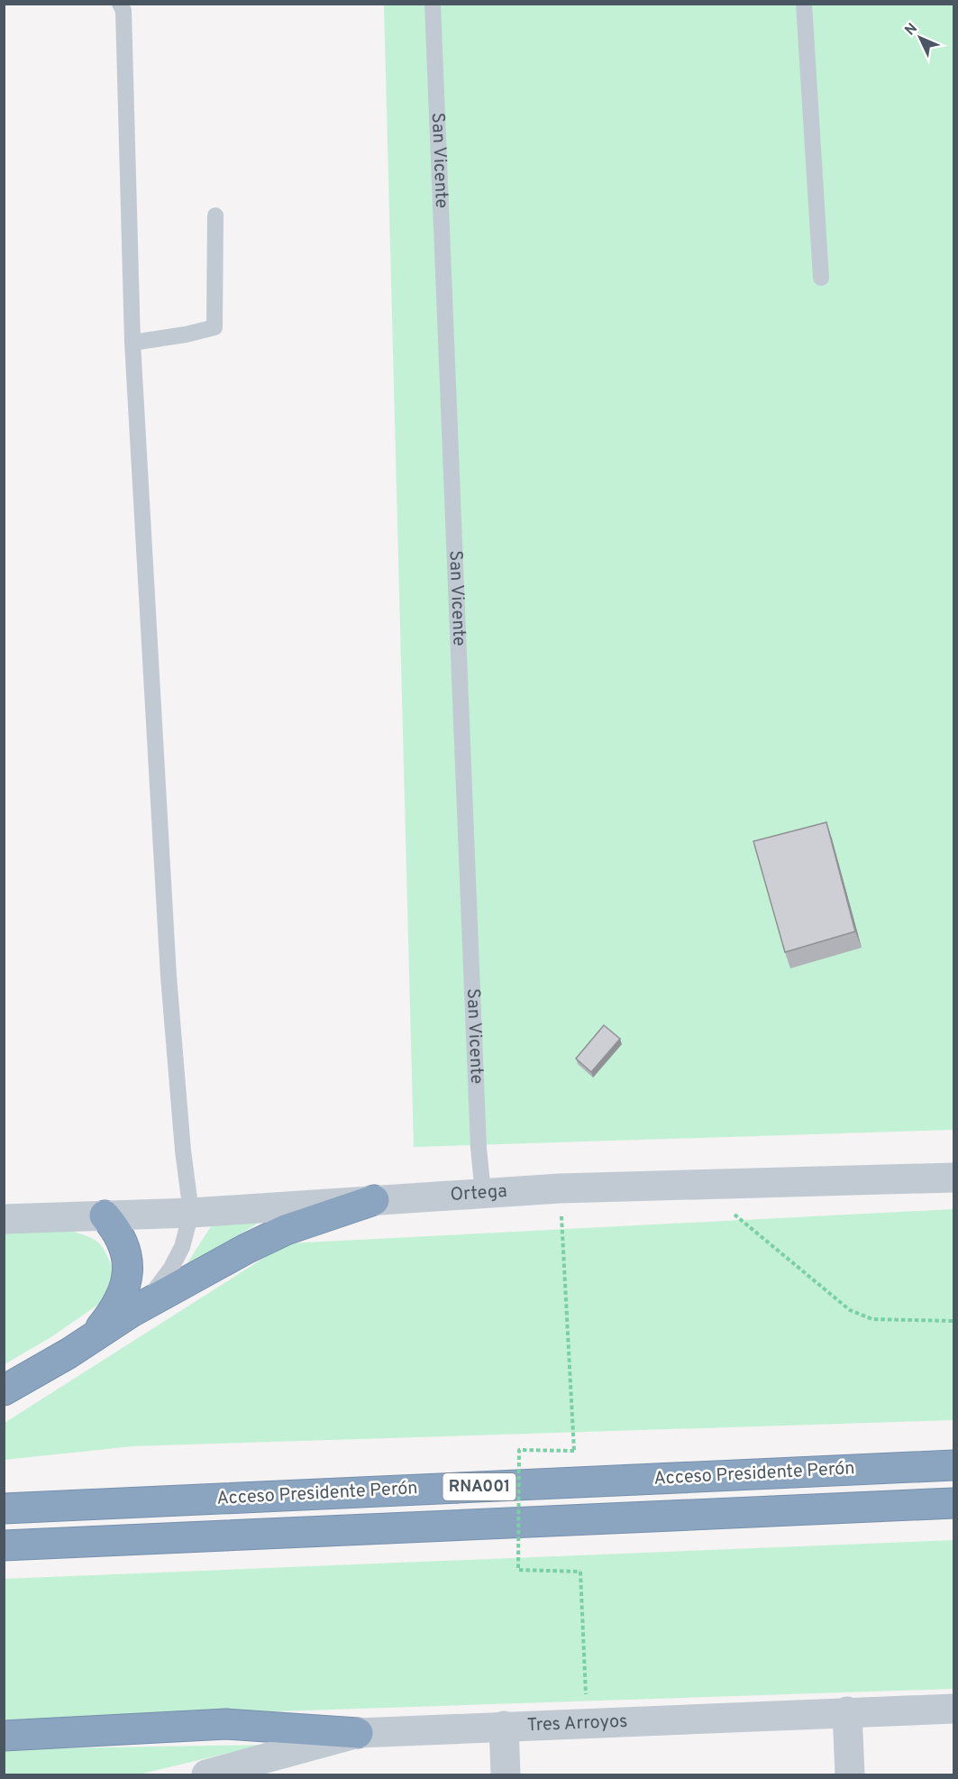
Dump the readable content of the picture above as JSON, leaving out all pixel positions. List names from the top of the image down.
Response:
{
  "streets": {
    "highway": ["Acceso Presidente Perón", "RNA001"],
    "street": ["Ortega", "Tres Arroyos"],
    "lane": ["San Vicente"]
  },
  "crossings": [
    ["San Vicente", "Ortega"]
  ],
  "north": "top left"
}
